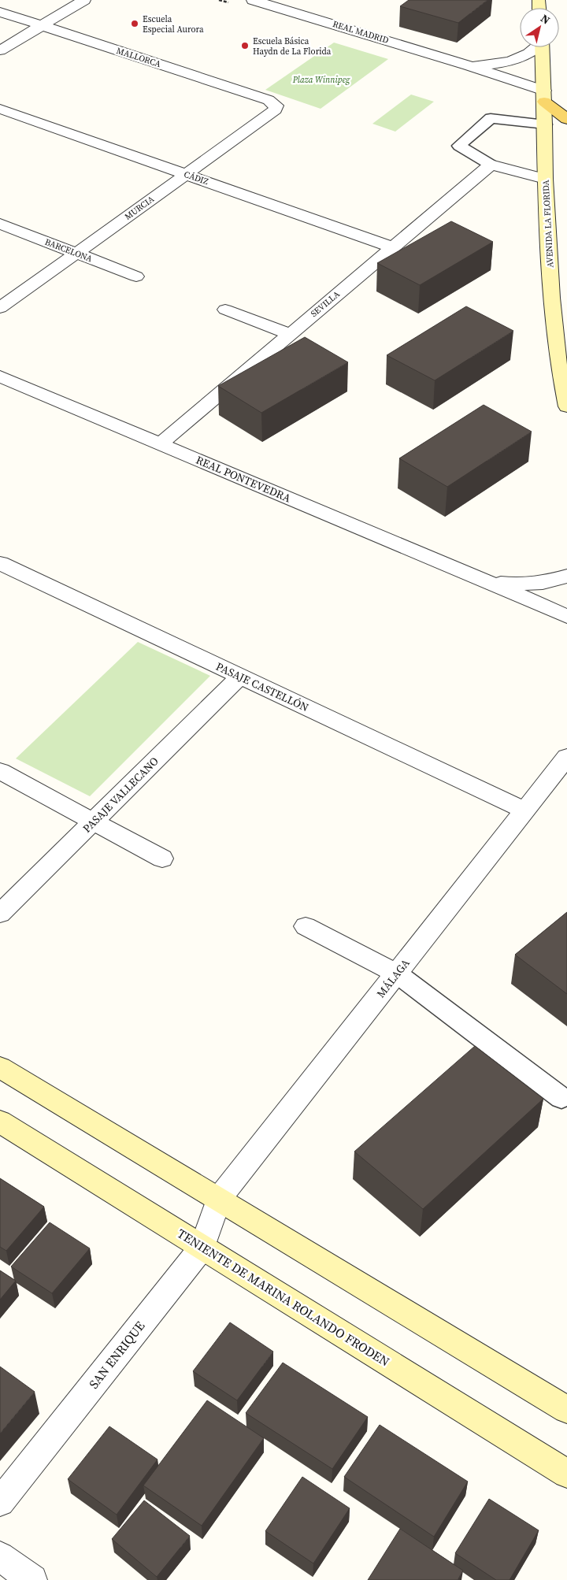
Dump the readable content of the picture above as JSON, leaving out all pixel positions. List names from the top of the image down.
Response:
{
  "streets": {
    "street": [
      "REAL MADRID",
      "MALLORCA",
      "CÁDIZ",
      "MURCIA",
      "AVENIDA LA FLORIDA",
      "BARCELONA",
      "SEVILLA",
      "REAL PONTEVEDRA",
      "PASAJE CASTELLÓN",
      "PASAJE VALLECANO",
      "MÁLAGA",
      "TENIENTE DE MARINA ROLANDO FRODEN",
      "SAN ENRIQUE"
    ]
  },
  "crossings": [
    ["REAL MADRID", "AVENIDA LA FLORIDA"],
    ["MALLORCA", "MURCIA"],
    ["CÁDIZ", "MURCIA"],
    ["CÁDIZ", "SEVILLA"],
    ["MURCIA", "BARCELONA"],
    ["SEVILLA", "REAL PONTEVEDRA"],
    ["PASAJE CASTELLÓN", "PASAJE VALLECANO"],
    ["PASAJE CASTELLÓN", "MÁLAGA"],
    ["MÁLAGA", "SAN ENRIQUE"],
    ["TENIENTE DE MARINA ROLANDO FRODEN", "SAN ENRIQUE"]
  ],
  "parks": ["Plaza Winnipeg"],
  "places": ["Escuela Especial Aurora", "Escuela Básica Haydn de La Florida"],
  "north": "top right"
}
